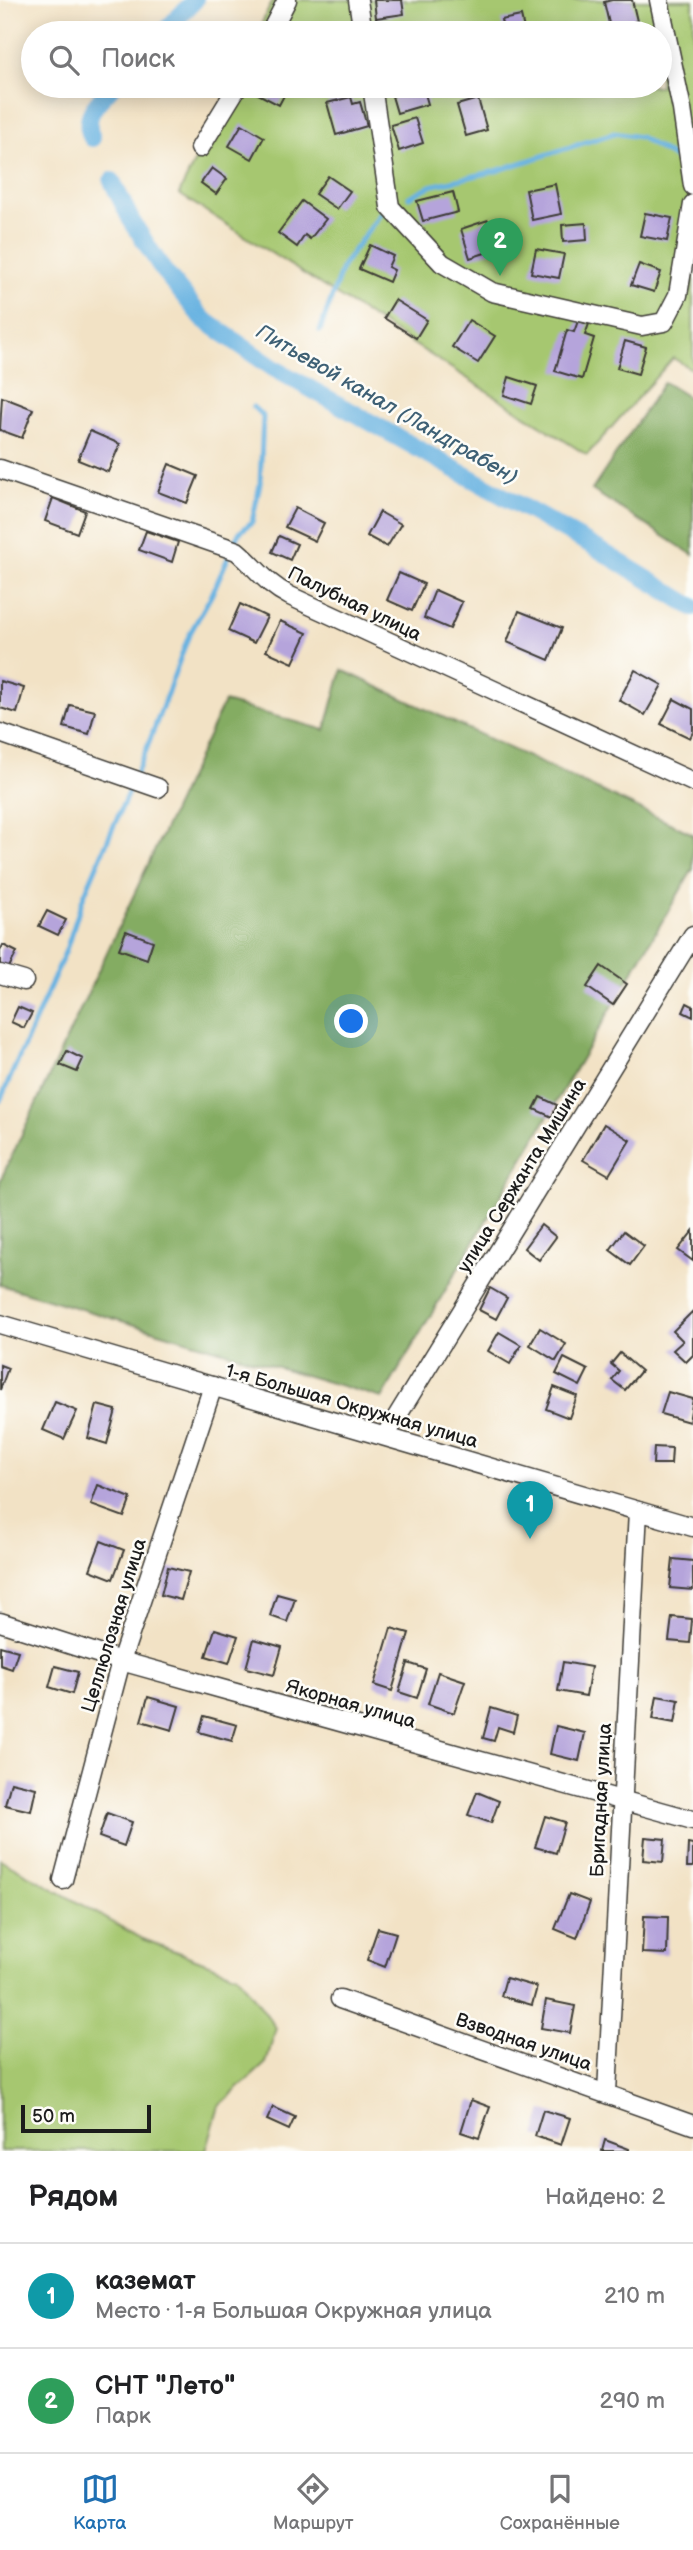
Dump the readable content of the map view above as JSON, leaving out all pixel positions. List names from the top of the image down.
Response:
{
  "streets": {
    "street": [
      "Палубная улица",
      "улица Сержанта Мишина",
      "1-я Большая Окружная улица",
      "Целлюлозная улица",
      "Якорная улица",
      "Бригадная улица",
      "Взводная улица"
    ]
  },
  "crossings": [
    ["улица Сержанта Мишина", "1-я Большая Окружная улица"],
    ["1-я Большая Окружная улица", "Целлюлозная улица"],
    ["1-я Большая Окружная улица", "Бригадная улица"],
    ["Целлюлозная улица", "Якорная улица"],
    ["Якорная улица", "Бригадная улица"],
    ["Бригадная улица", "Взводная улица"]
  ],
  "water": ["Питьевой канал (Ландграбен)"],
  "scale_bar": "50 m",
  "page": {
    "search": "Поиск",
    "pins": ["2", "1"],
    "scale": "50 m",
    "heading": ["Рядом", "Найдено: 2"],
    "list": [
      {
        "mark": "1",
        "name": "каземат",
        "note": "Место · 1-я Большая Окружная улица",
        "value": "210 m"
      },
      {
        "mark": "2",
        "name": "СНТ \"Лето\"",
        "note": "Парк",
        "value": "290 m"
      }
    ],
    "nav": ["Карта", "Маршрут", "Сохранённые"]
  }
}
